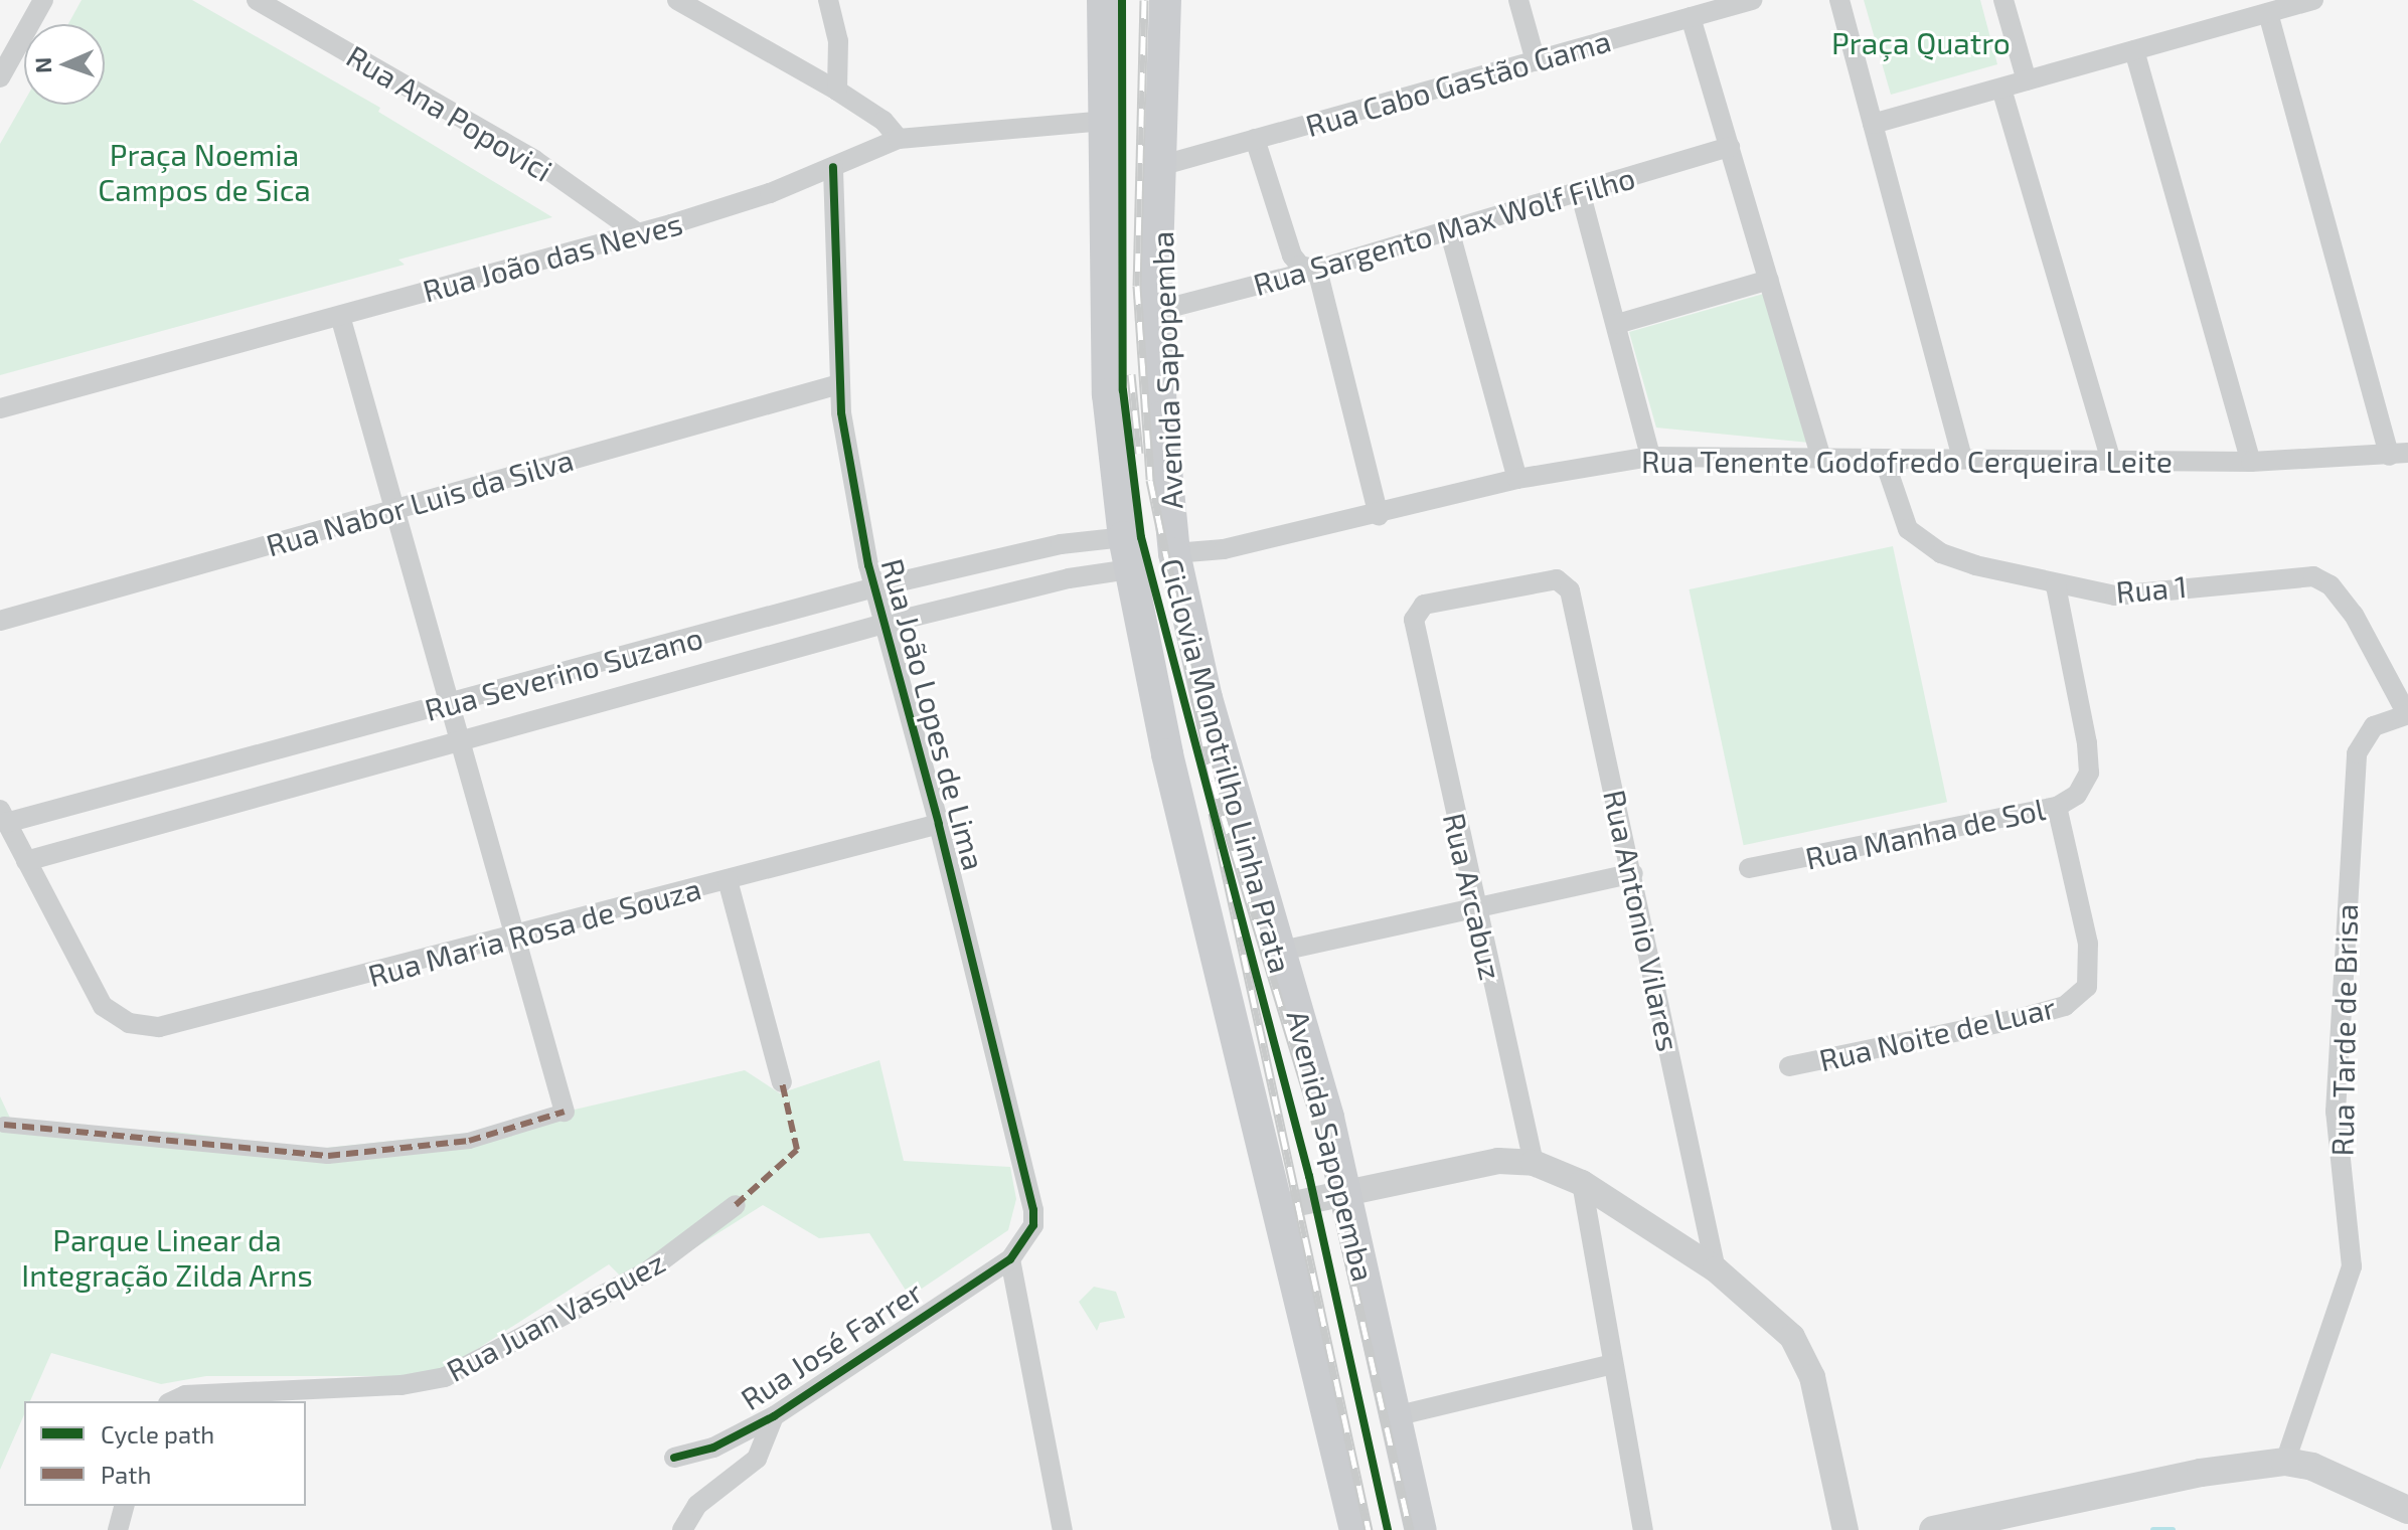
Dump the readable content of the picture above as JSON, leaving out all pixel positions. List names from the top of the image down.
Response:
{
  "streets": {
    "main road": ["Avenida Sapopemba"],
    "street": [
      "Rua Cabo Gastão Gama",
      "Rua Ana Popovici",
      "Rua Sargento Max Wolf Filho",
      "Rua João das Neves",
      "Rua Tenente Godofredo Cerqueira Leite",
      "Rua Nabor Luis da Silva",
      "Rua 1",
      "Rua Severino Suzano",
      "Rua João Lopes de Lima",
      "Rua Manha de Sol",
      "Rua Arcabuz",
      "Rua Antonio Vilares",
      "Rua Maria Rosa de Souza",
      "Rua Tarde de Brisa",
      "Rua Noite de Luar",
      "Rua Juan Vasquez",
      "Rua José Farrer"
    ],
    "cycle path": ["Ciclovia Monotrilho Linha Prata"]
  },
  "crossings": [
    ["Rua Cabo Gastão Gama", "Avenida Sapopemba"],
    ["Rua Ana Popovici", "Rua João das Neves"],
    ["Rua Sargento Max Wolf Filho", "Avenida Sapopemba"],
    ["Rua João das Neves", "Avenida Sapopemba"],
    ["Rua João das Neves", "Rua João Lopes de Lima"],
    ["Avenida Sapopemba", "Rua Tenente Godofredo Cerqueira Leite"],
    ["Avenida Sapopemba", "Rua Severino Suzano"],
    ["Rua Tenente Godofredo Cerqueira Leite", "Rua 1"],
    ["Rua Nabor Luis da Silva", "Rua João Lopes de Lima"],
    ["Rua 1", "Rua Manha de Sol"],
    ["Rua 1", "Rua Tarde de Brisa"],
    ["Rua Severino Suzano", "Rua João Lopes de Lima"],
    ["Rua Severino Suzano", "Rua Maria Rosa de Souza"],
    ["Rua João Lopes de Lima", "Rua Maria Rosa de Souza"],
    ["Rua João Lopes de Lima", "Rua José Farrer"],
    ["Rua Manha de Sol", "Rua Noite de Luar"],
    ["Rua Arcabuz", "Rua Antonio Vilares"]
  ],
  "parks": ["Praça Quatro", "Praça Noemia Campos de Sica", "Parque Linear da Integração Zilda Arns"],
  "legend": ["Cycle path", "Path"],
  "north": "left"
}
